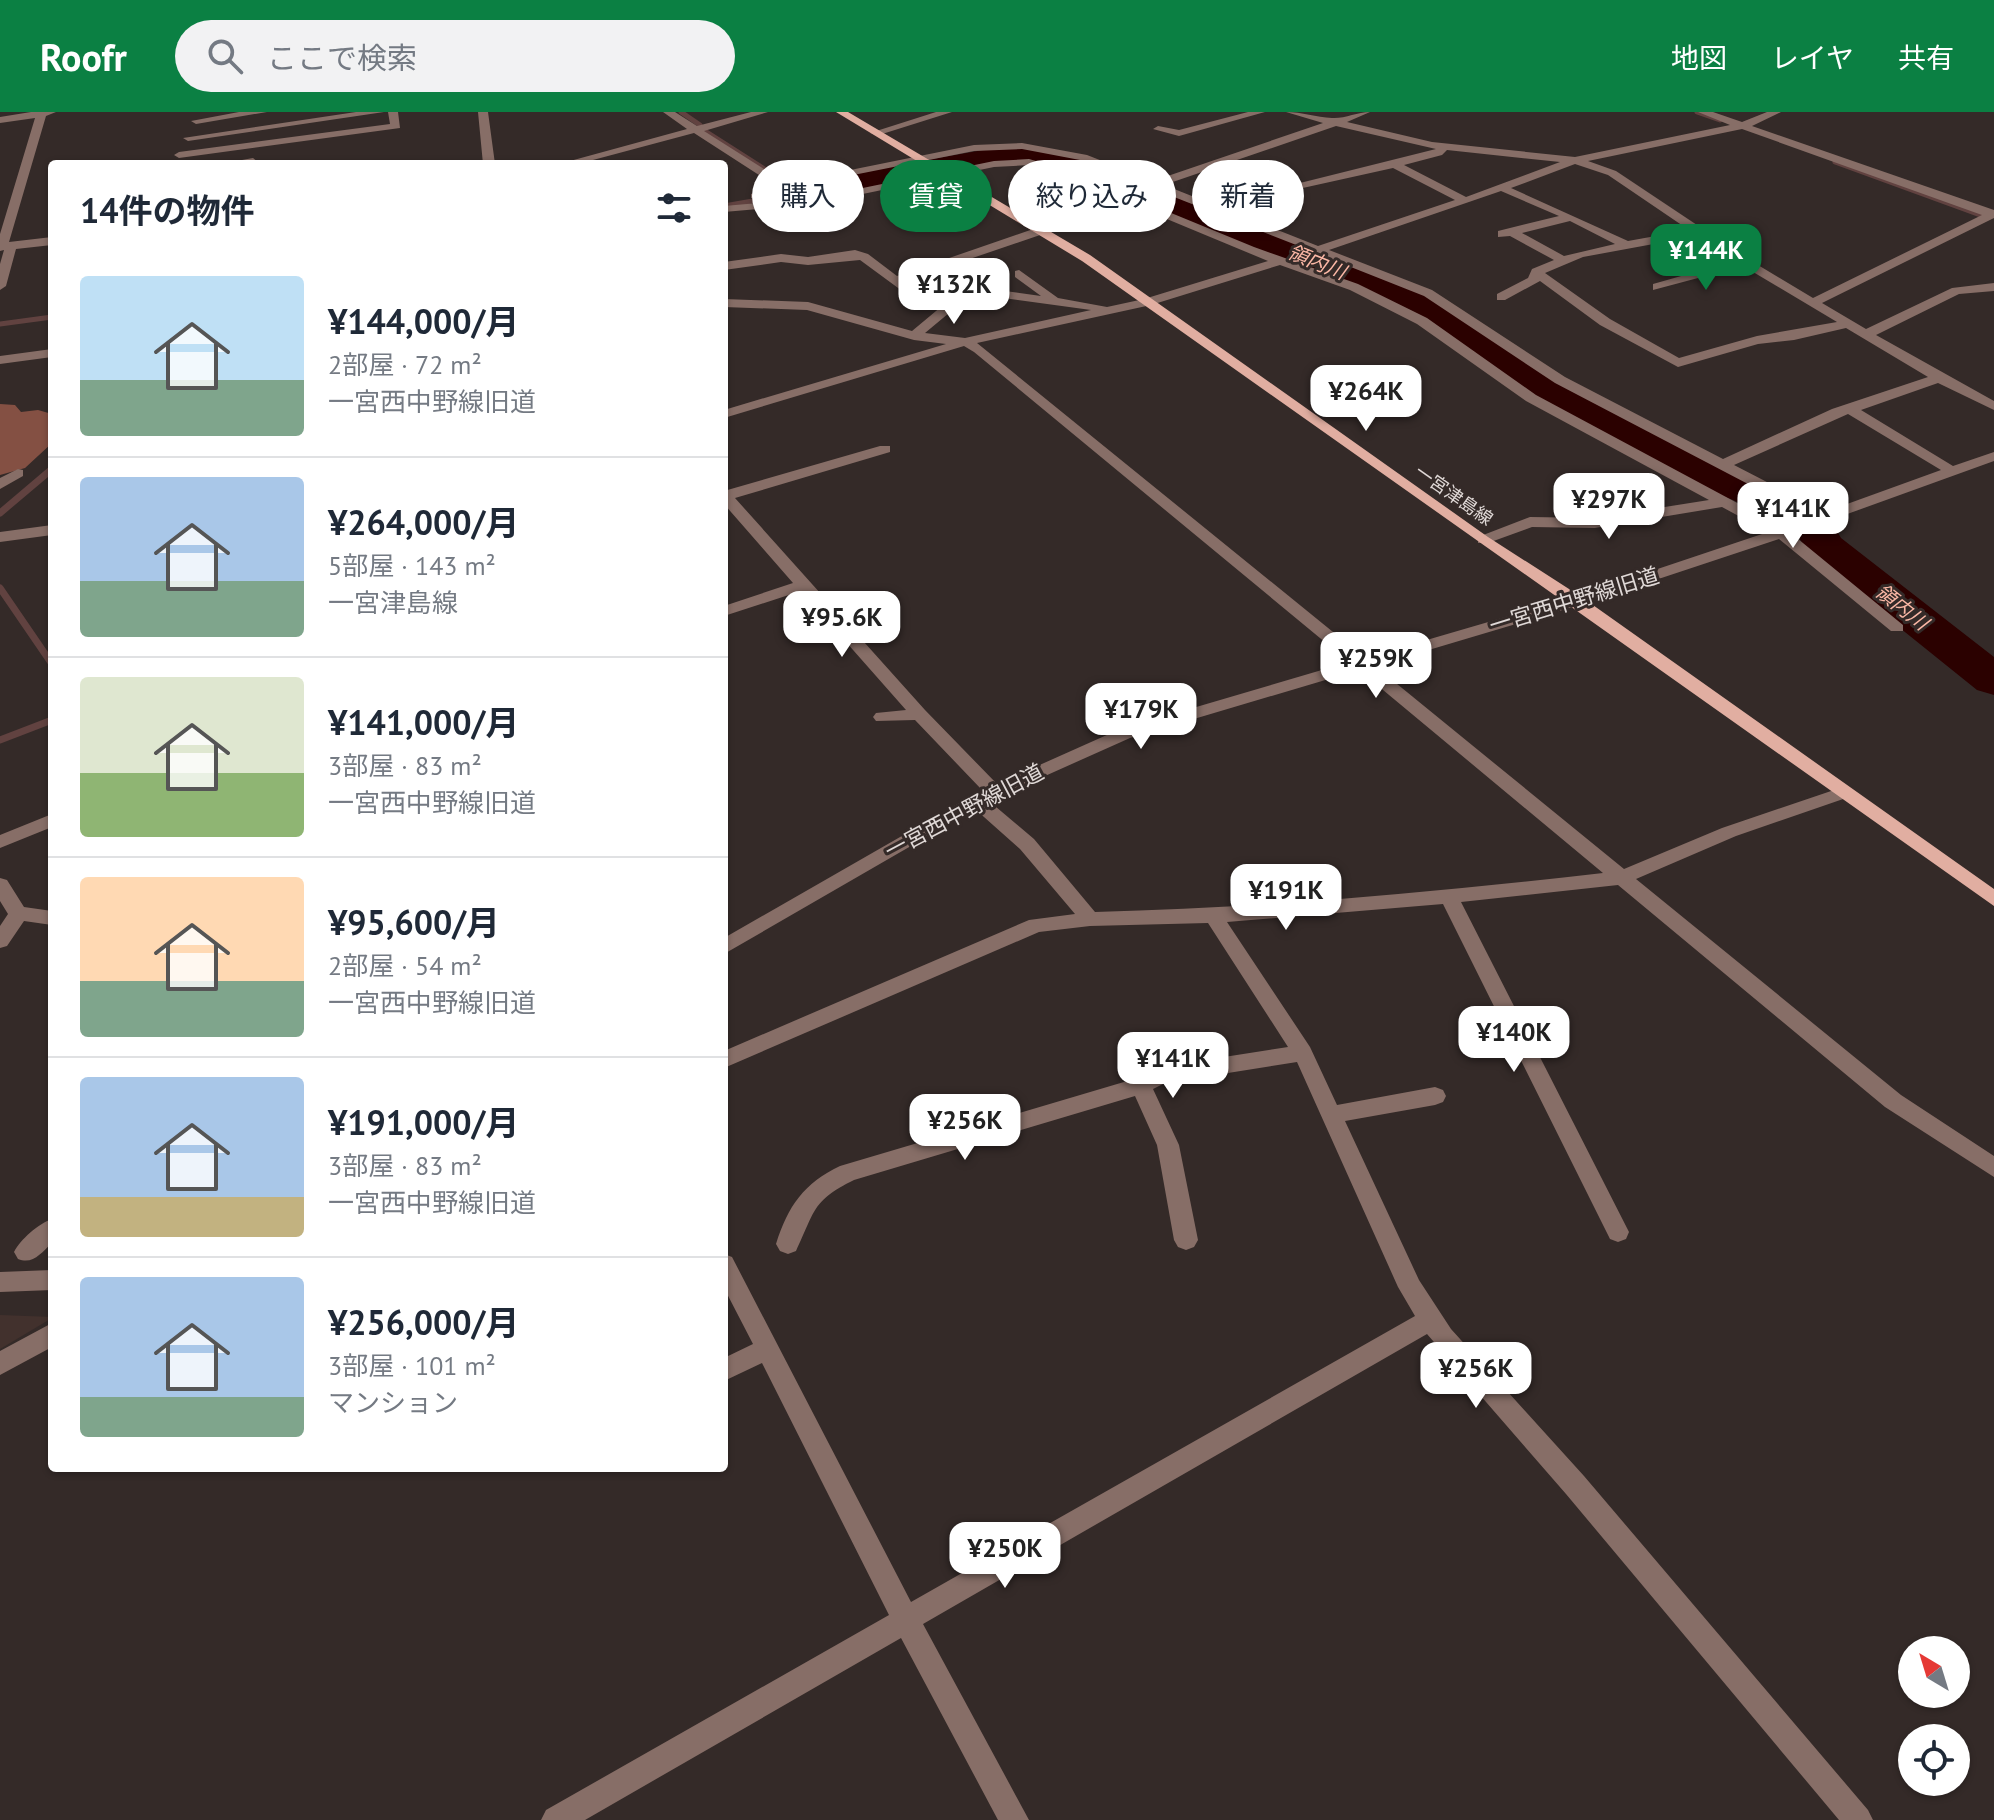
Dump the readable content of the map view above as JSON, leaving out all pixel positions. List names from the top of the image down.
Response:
{
  "streets": {
    "main road": ["一宮津島線"],
    "street": ["一宮西中野線旧道"]
  },
  "crossings": [
    ["一宮津島線", "一宮西中野線旧道"]
  ],
  "water": ["領内川"],
  "north": "top left",
  "page": {
    "header": "Roofr",
    "search": "ここで検索",
    "nav": ["地図", "レイヤ", "共有"],
    "chip": [
      "購入",
      "賃貸",
      "絞り込み",
      "新着"
    ],
    "heading": "14件の物件",
    "price": [
      "¥144K",
      "¥132K",
      "¥264K",
      "¥297K",
      "¥141K",
      "¥95.6K",
      "¥259K",
      "¥179K",
      "¥191K",
      "¥140K",
      "¥141K",
      "¥256K",
      "¥256K",
      "¥250K"
    ],
    "list": [
      {
        "name": "¥144,000/月",
        "note": "2部屋 · 72 m² · 一宮西中野線旧道"
      },
      {
        "name": "¥264,000/月",
        "note": "5部屋 · 143 m² · 一宮津島線"
      },
      {
        "name": "¥141,000/月",
        "note": "3部屋 · 83 m² · 一宮西中野線旧道"
      },
      {
        "name": "¥95,600/月",
        "note": "2部屋 · 54 m² · 一宮西中野線旧道"
      },
      {
        "name": "¥191,000/月",
        "note": "3部屋 · 83 m² · 一宮西中野線旧道"
      },
      {
        "name": "¥256,000/月",
        "note": "3部屋 · 101 m² · マンション"
      }
    ]
  }
}
